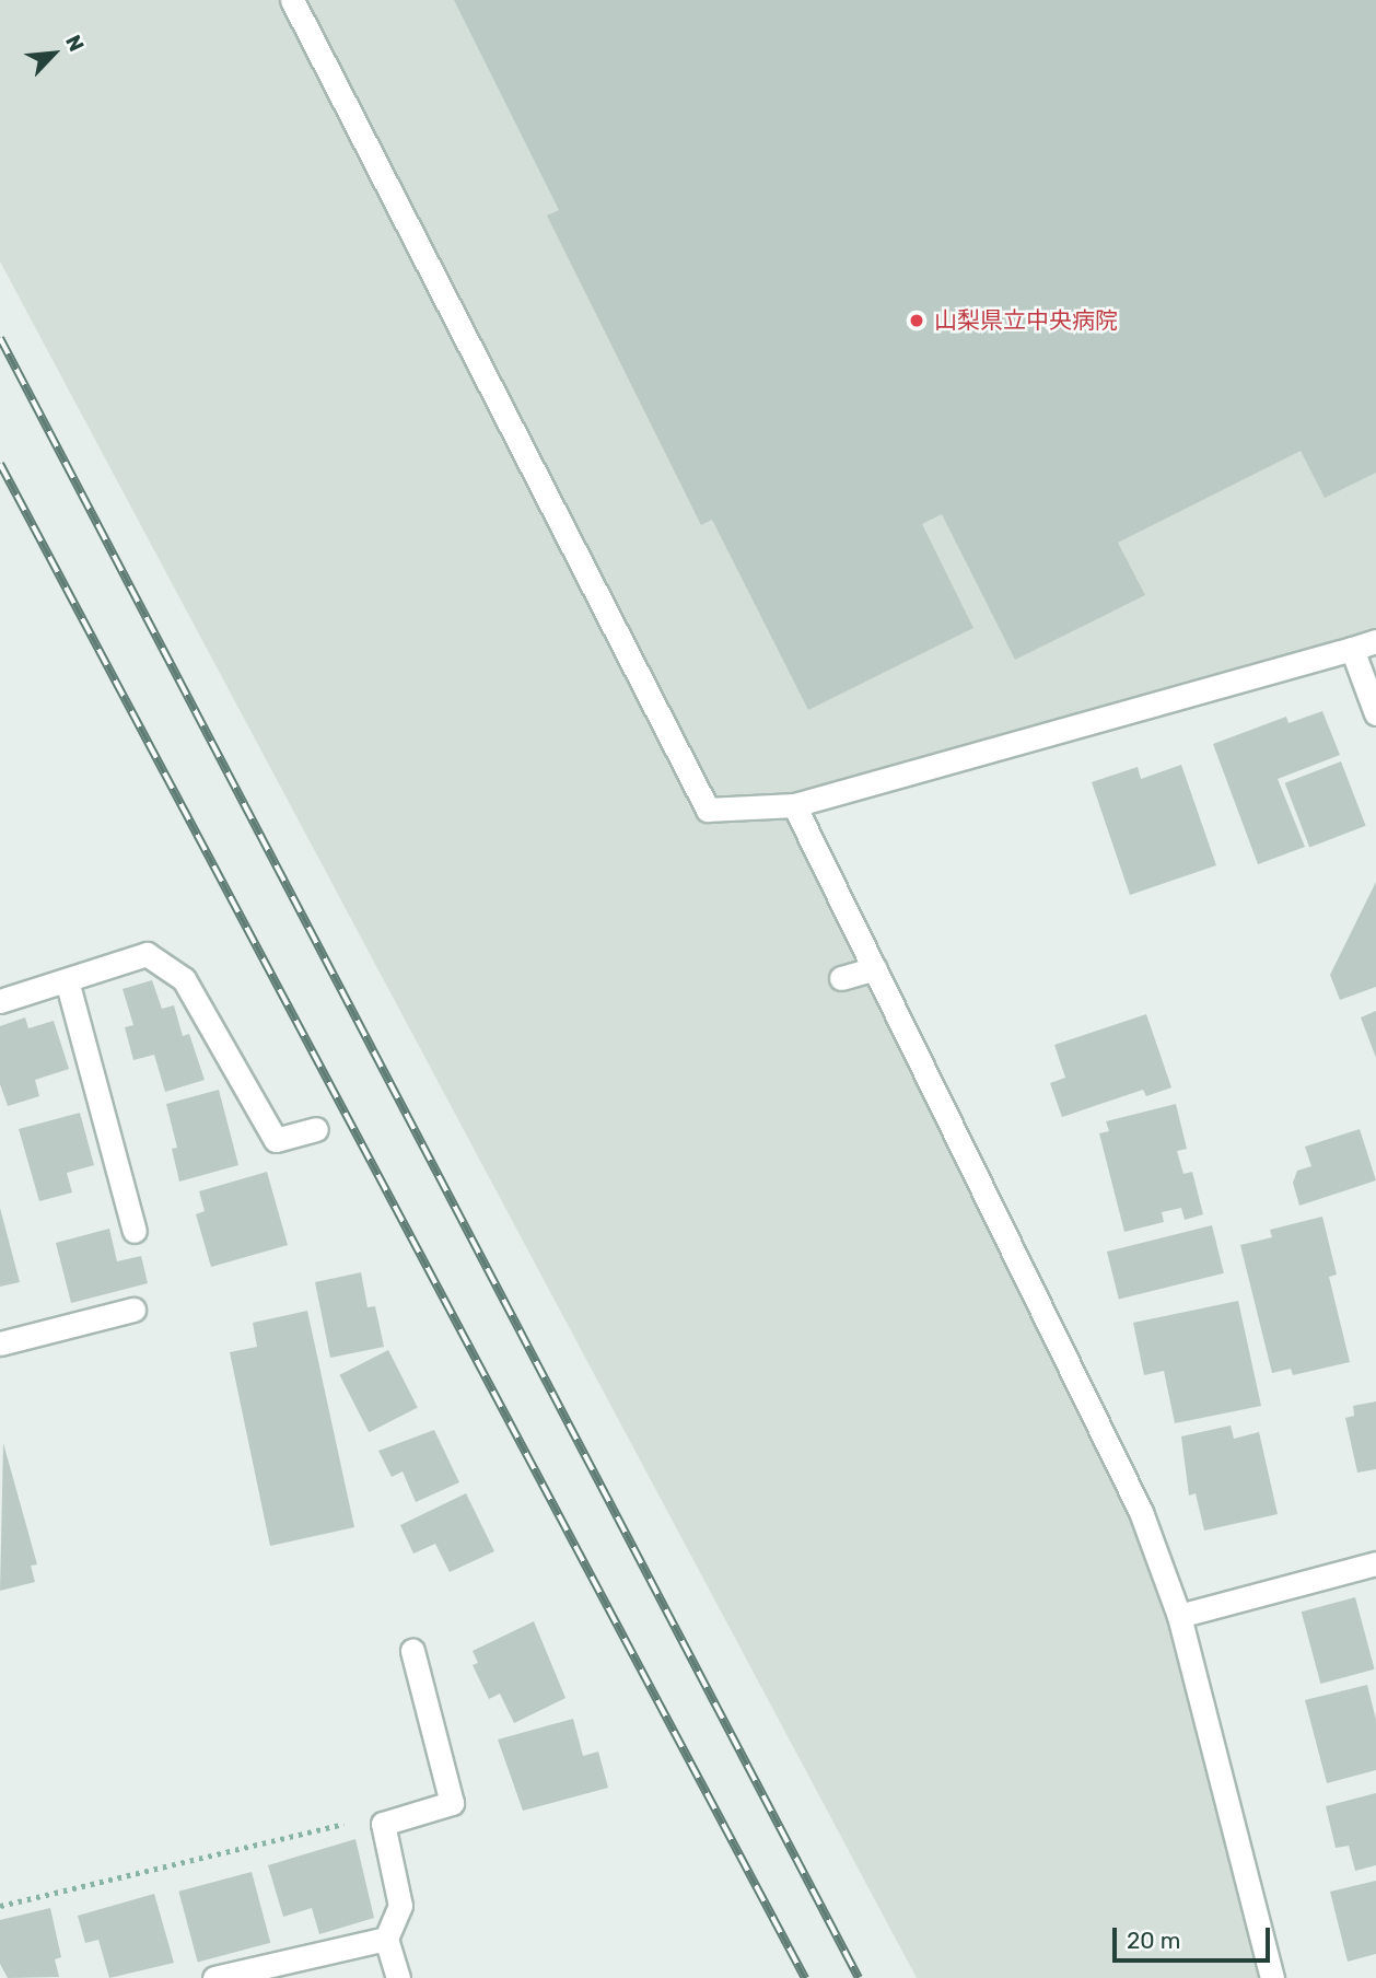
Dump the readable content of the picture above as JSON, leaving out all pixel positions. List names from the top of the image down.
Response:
{
  "places": ["山梨県立中央病院"],
  "scale_bar": "20 m",
  "north": "top right"
}
